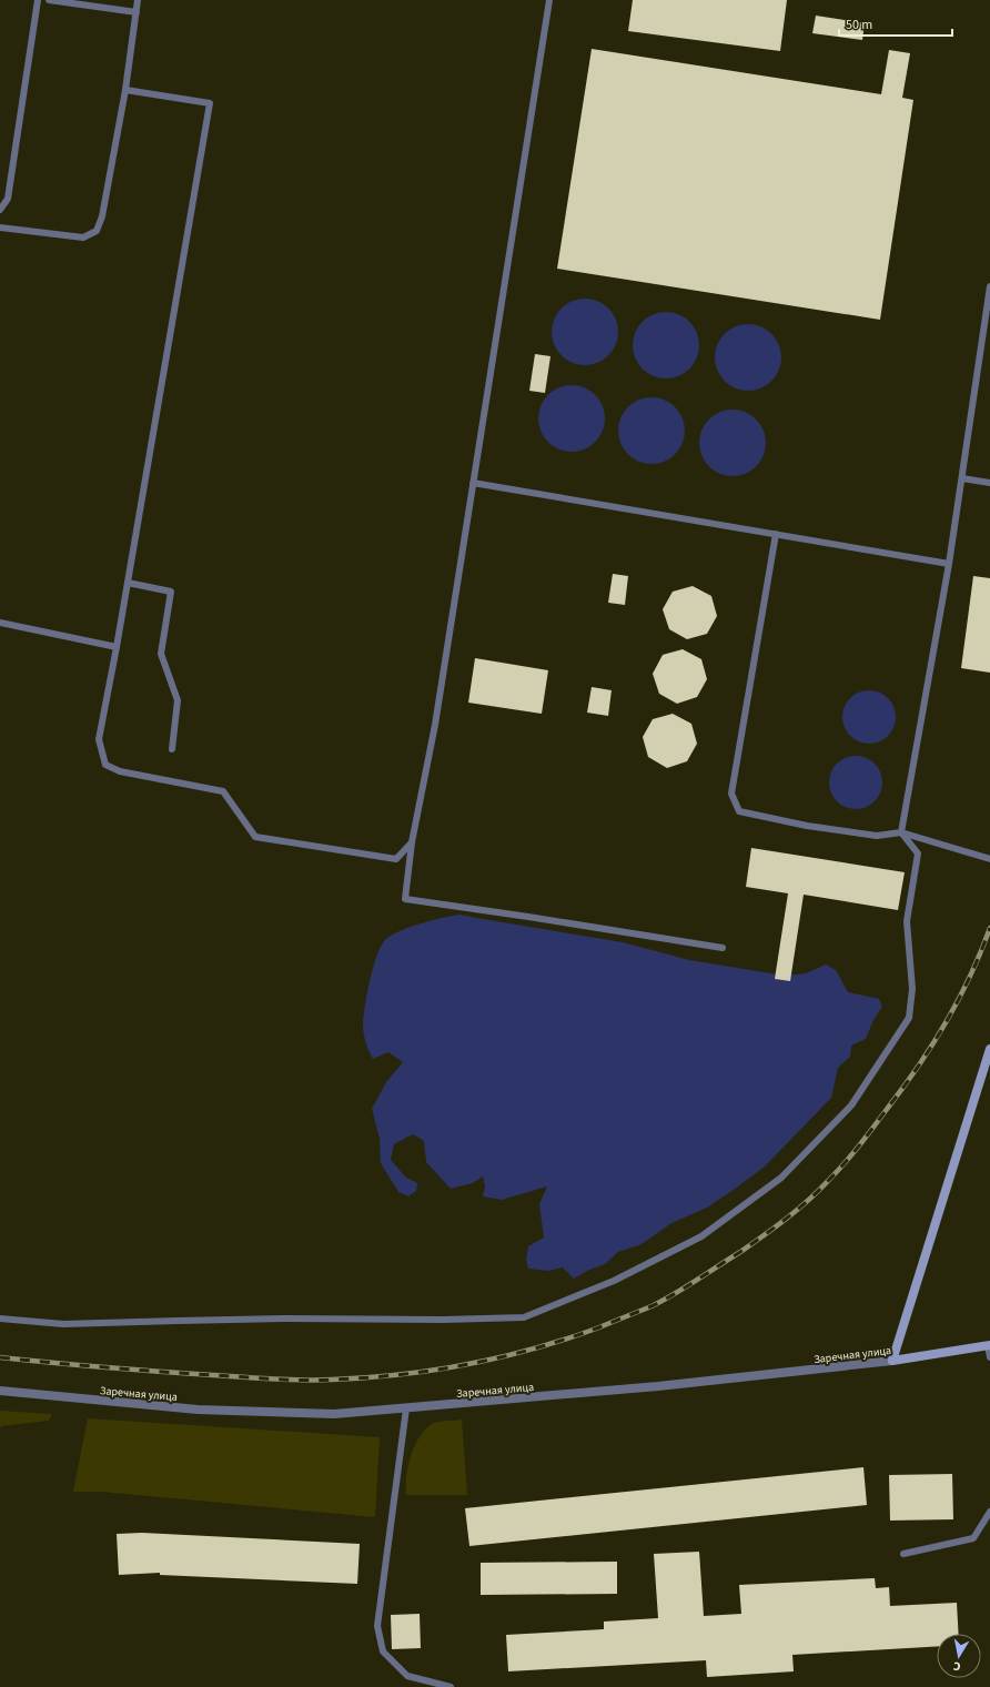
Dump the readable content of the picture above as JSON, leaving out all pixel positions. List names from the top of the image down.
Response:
{
  "streets": {
    "street": ["Заречная улица"]
  },
  "scale_bar": "50 m",
  "north": "bottom"
}
